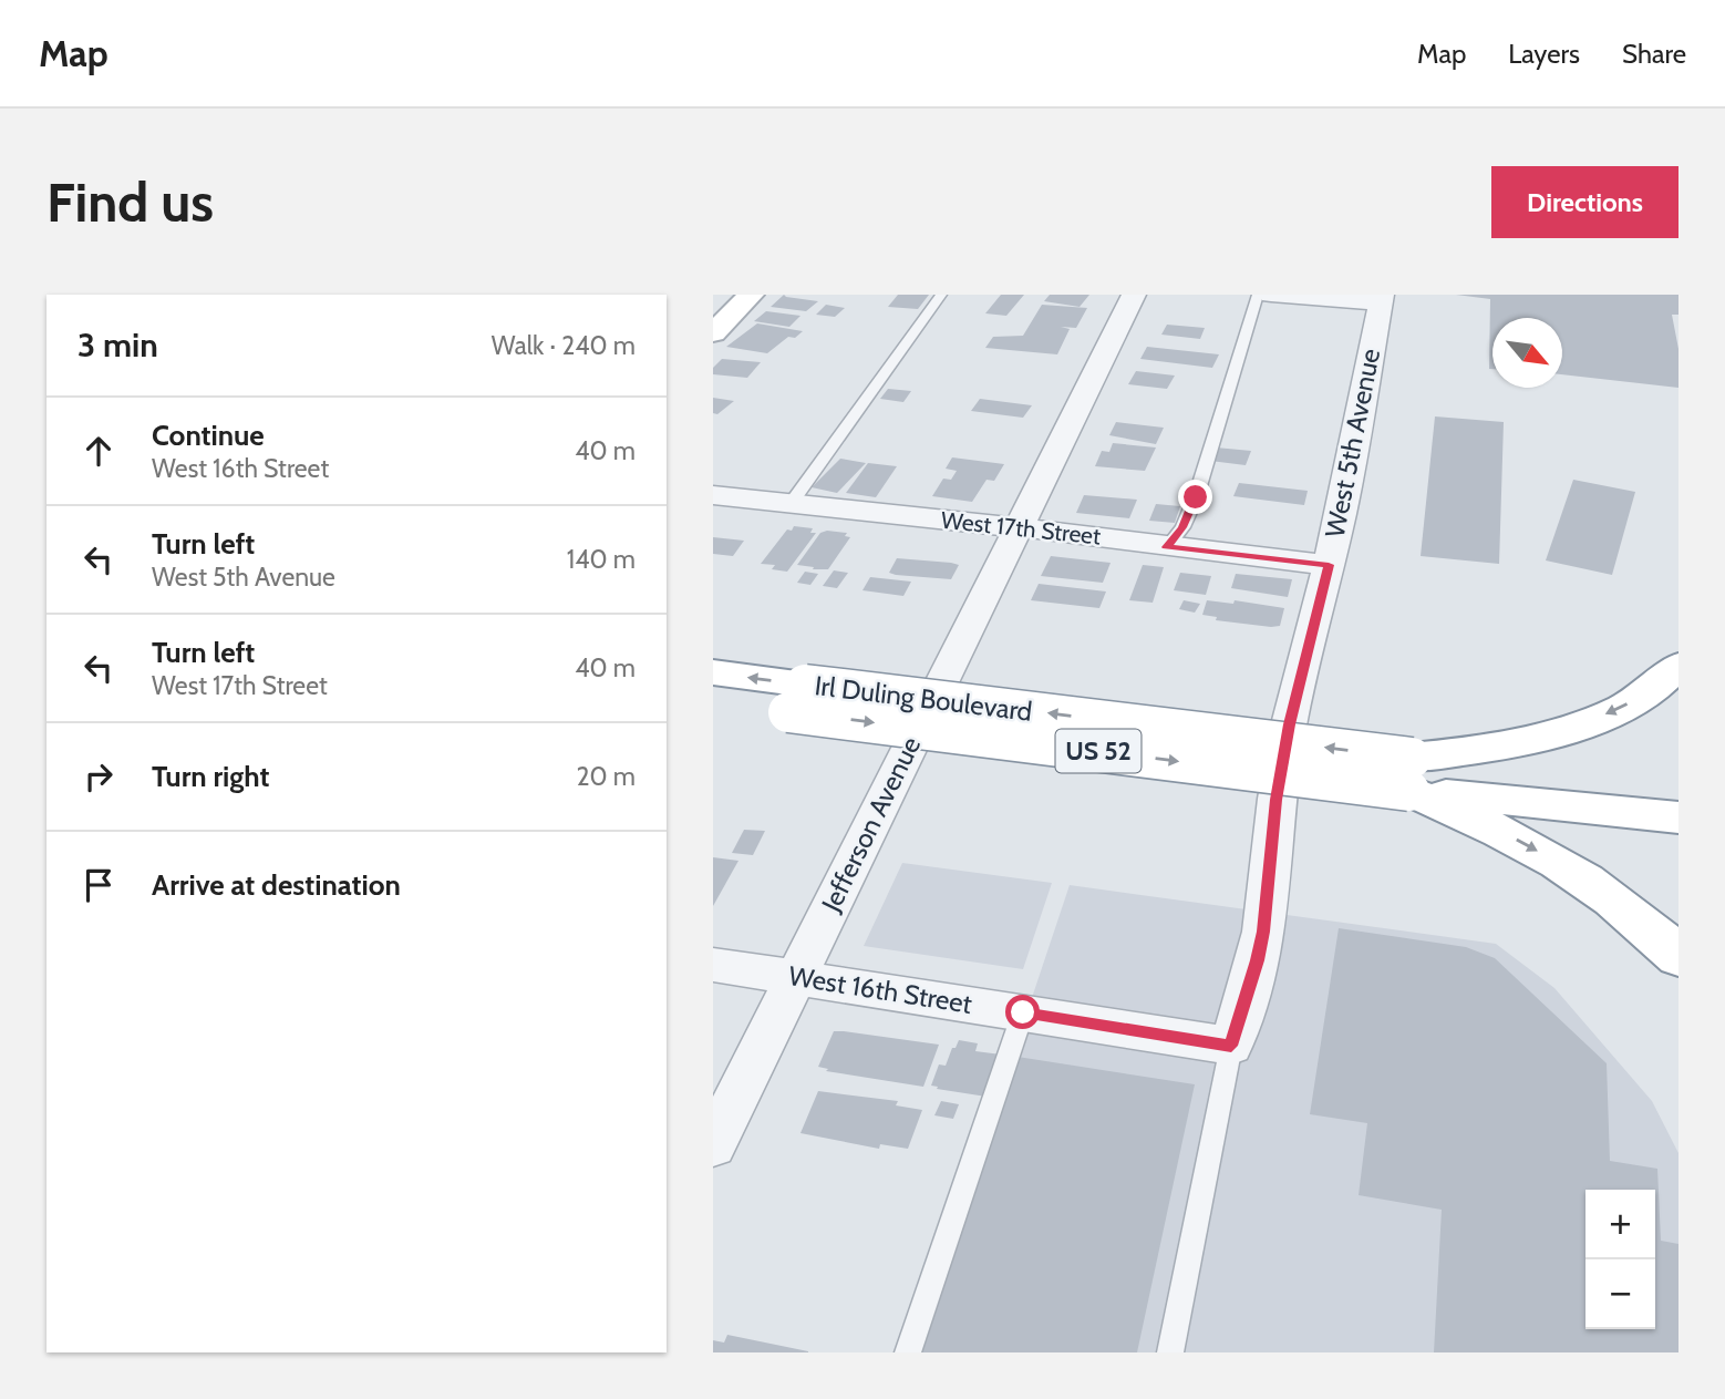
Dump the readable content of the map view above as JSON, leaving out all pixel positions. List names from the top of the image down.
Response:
{
  "streets": {
    "main road": ["Irl Duling Boulevard", "US 52"],
    "street": [
      "West 5th Avenue",
      "West 17th Street",
      "Jefferson Avenue",
      "West 16th Street"
    ]
  },
  "crossings": [
    ["West 5th Avenue", "West 17th Street"],
    ["West 5th Avenue", "West 16th Street"],
    ["West 17th Street", "Jefferson Avenue"],
    ["Irl Duling Boulevard", "US 52"],
    ["Jefferson Avenue", "West 16th Street"]
  ],
  "north": "bottom right",
  "page": {
    "header": "Map",
    "nav": ["Map", "Layers", "Share"],
    "buttons": "Directions",
    "title": "Find us",
    "heading": ["3 min", "Walk · 240 m"],
    "list": [
      ["Continue", "West 16th Street", "40 m"],
      ["Turn left", "West 5th Avenue", "140 m"],
      ["Turn left", "West 17th Street", "40 m"],
      ["Turn right", "20 m"],
      "Arrive at destination"
    ],
    "map_buttons": ["+", "−"]
  }
}
